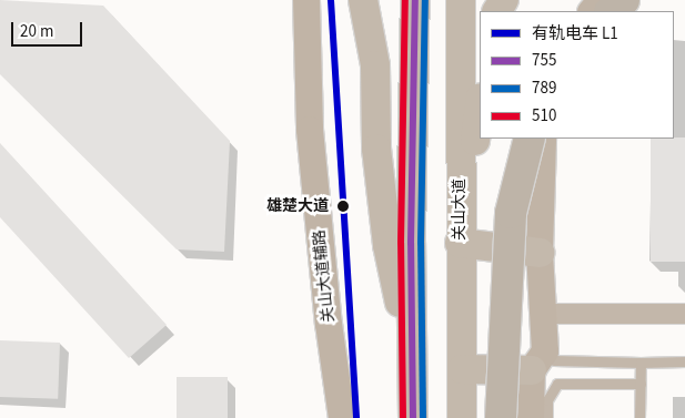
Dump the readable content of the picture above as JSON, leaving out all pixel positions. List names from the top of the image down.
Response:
{
  "streets": {
    "main road": ["关山大道", "关山大道辅路"]
  },
  "places": ["雄楚大道"],
  "lines": [
    "tram line L1",
    "transit line 755",
    "transit line 789",
    "transit line 510"
  ],
  "legend": [
    "有轨电车 L1",
    "755",
    "789",
    "510"
  ],
  "scale_bar": "20 m"
}
